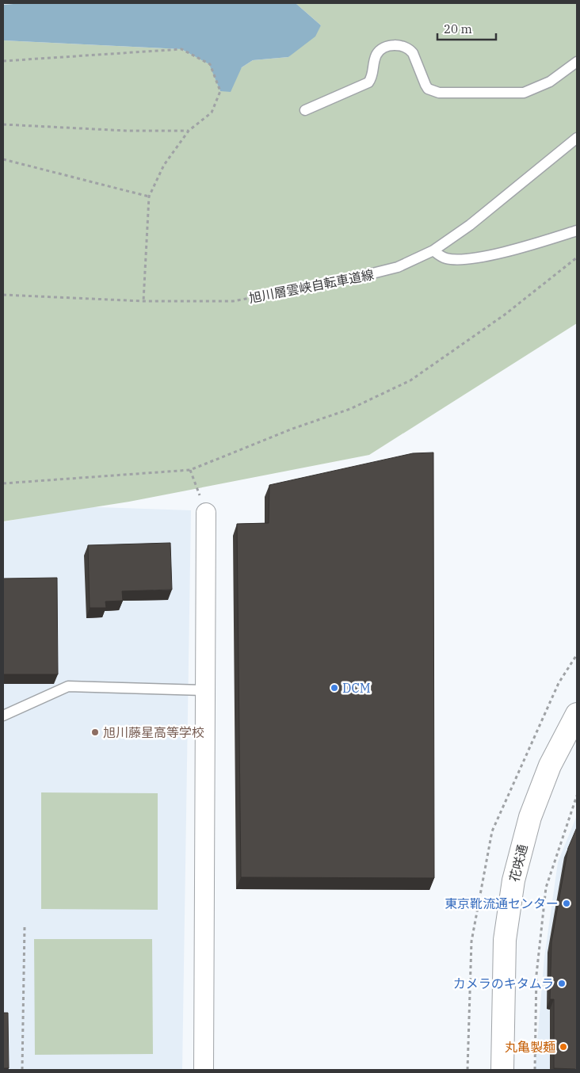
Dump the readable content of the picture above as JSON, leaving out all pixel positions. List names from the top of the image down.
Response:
{
  "streets": {
    "street": ["花咲通"],
    "lane": ["旭川層雲峡自転車道線"]
  },
  "places": [
    "DCM",
    "旭川藤星高等学校",
    "東京靴流通センター",
    "カメラのキタムラ",
    "丸亀製麺"
  ],
  "scale_bar": "20 m"
}
